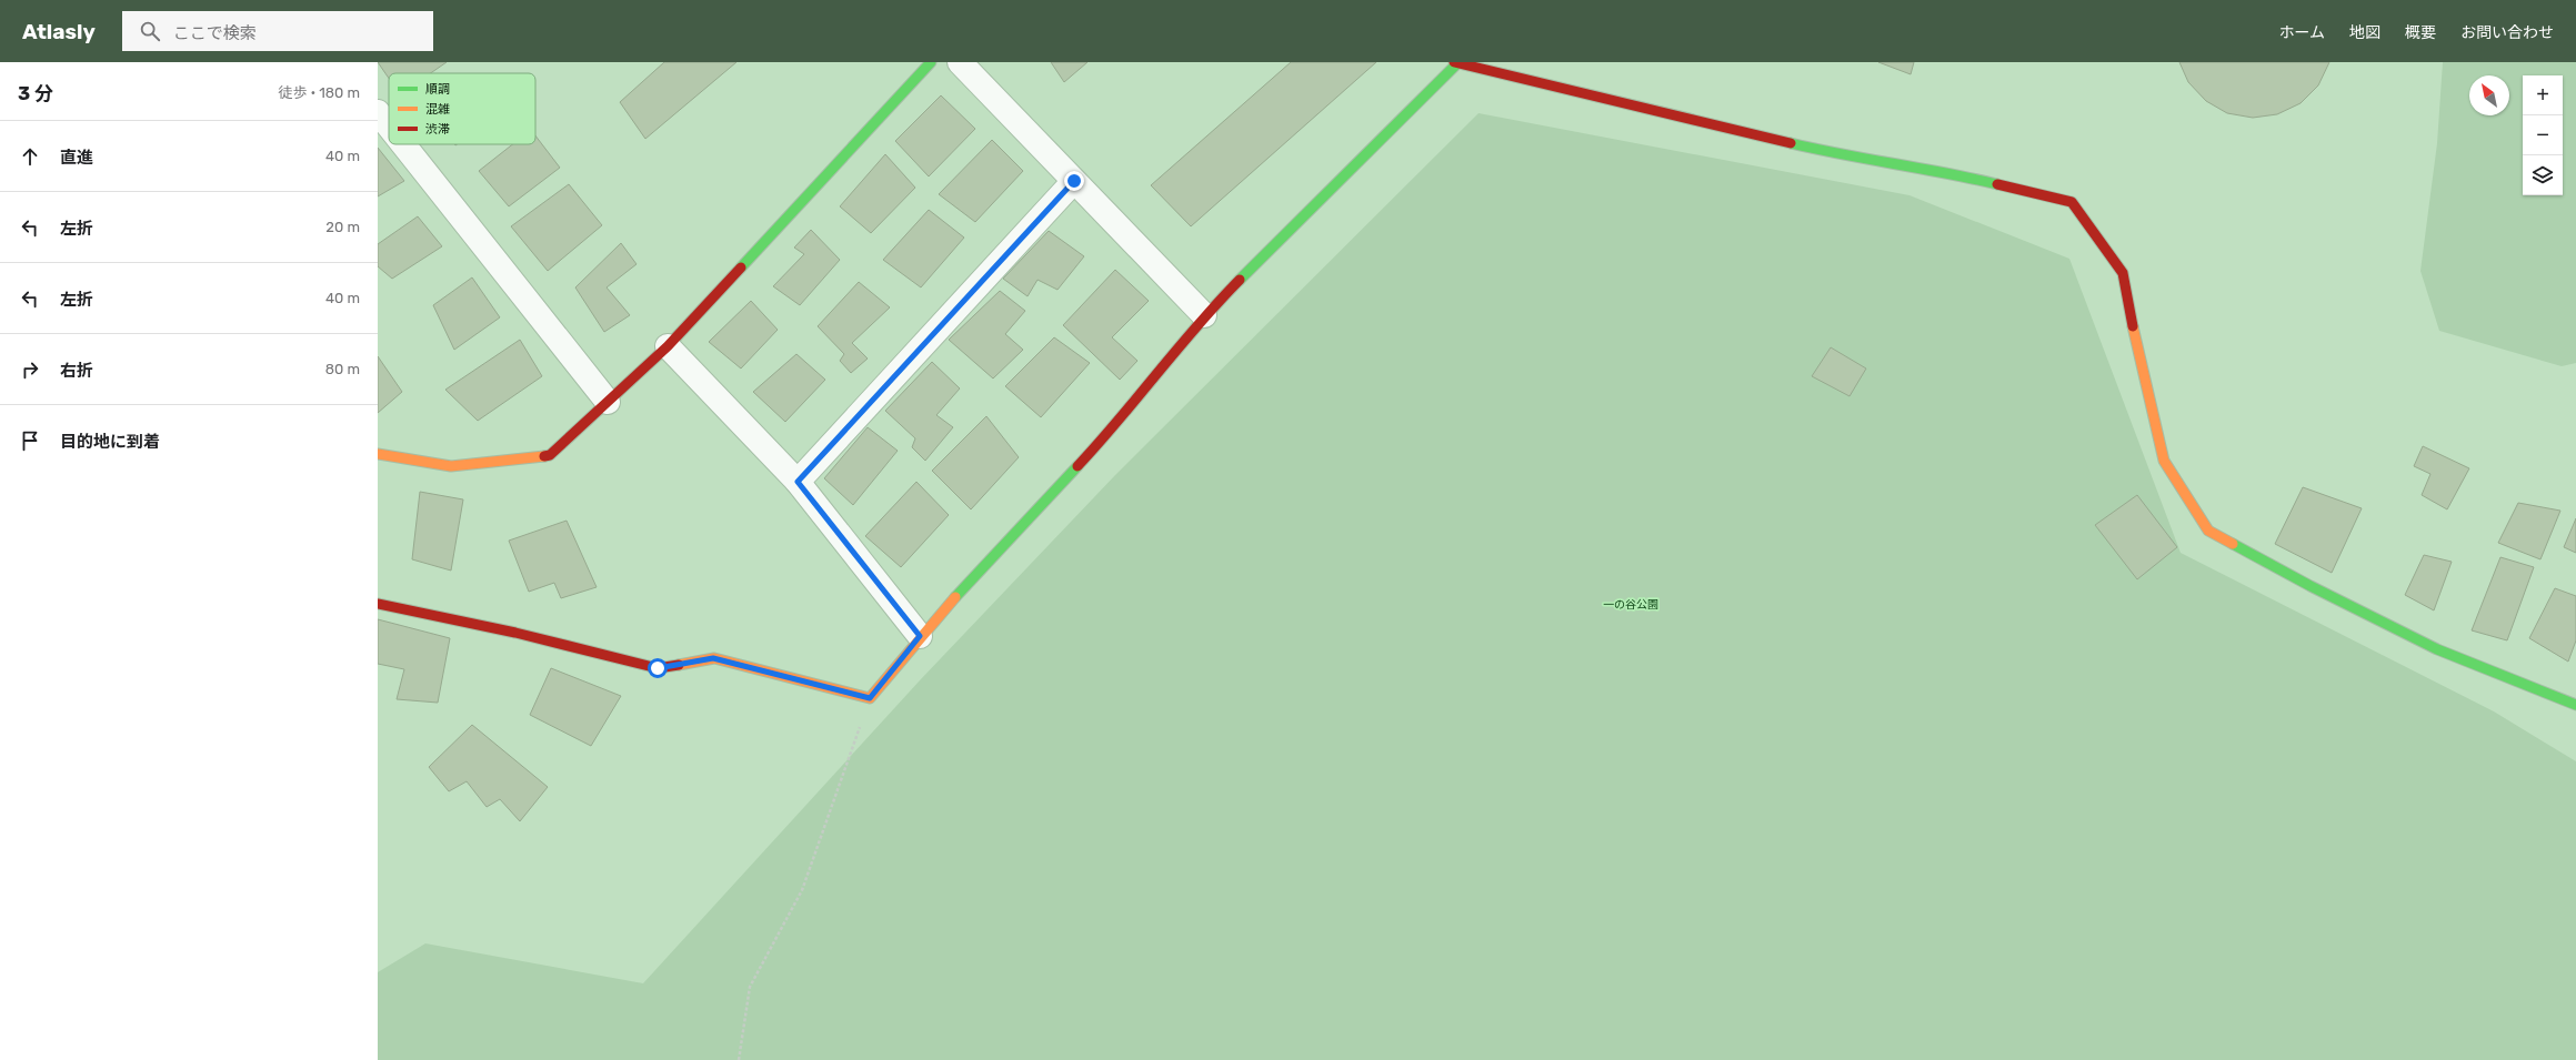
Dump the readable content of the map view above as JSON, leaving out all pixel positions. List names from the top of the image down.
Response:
{
  "parks": ["一の谷公園"],
  "legend": ["順調", "混雑", "渋滞"],
  "north": "top left",
  "page": {
    "header": "Atlasly",
    "search": "ここで検索",
    "nav": [
      "ホーム",
      "地図",
      "概要",
      "お問い合わせ"
    ],
    "heading": ["3 分", "徒歩 · 180 m"],
    "map_buttons": ["+", "−"],
    "list": [
      ["直進", "40 m"],
      ["左折", "20 m"],
      ["左折", "40 m"],
      ["右折", "80 m"],
      "目的地に到着"
    ]
  }
}
